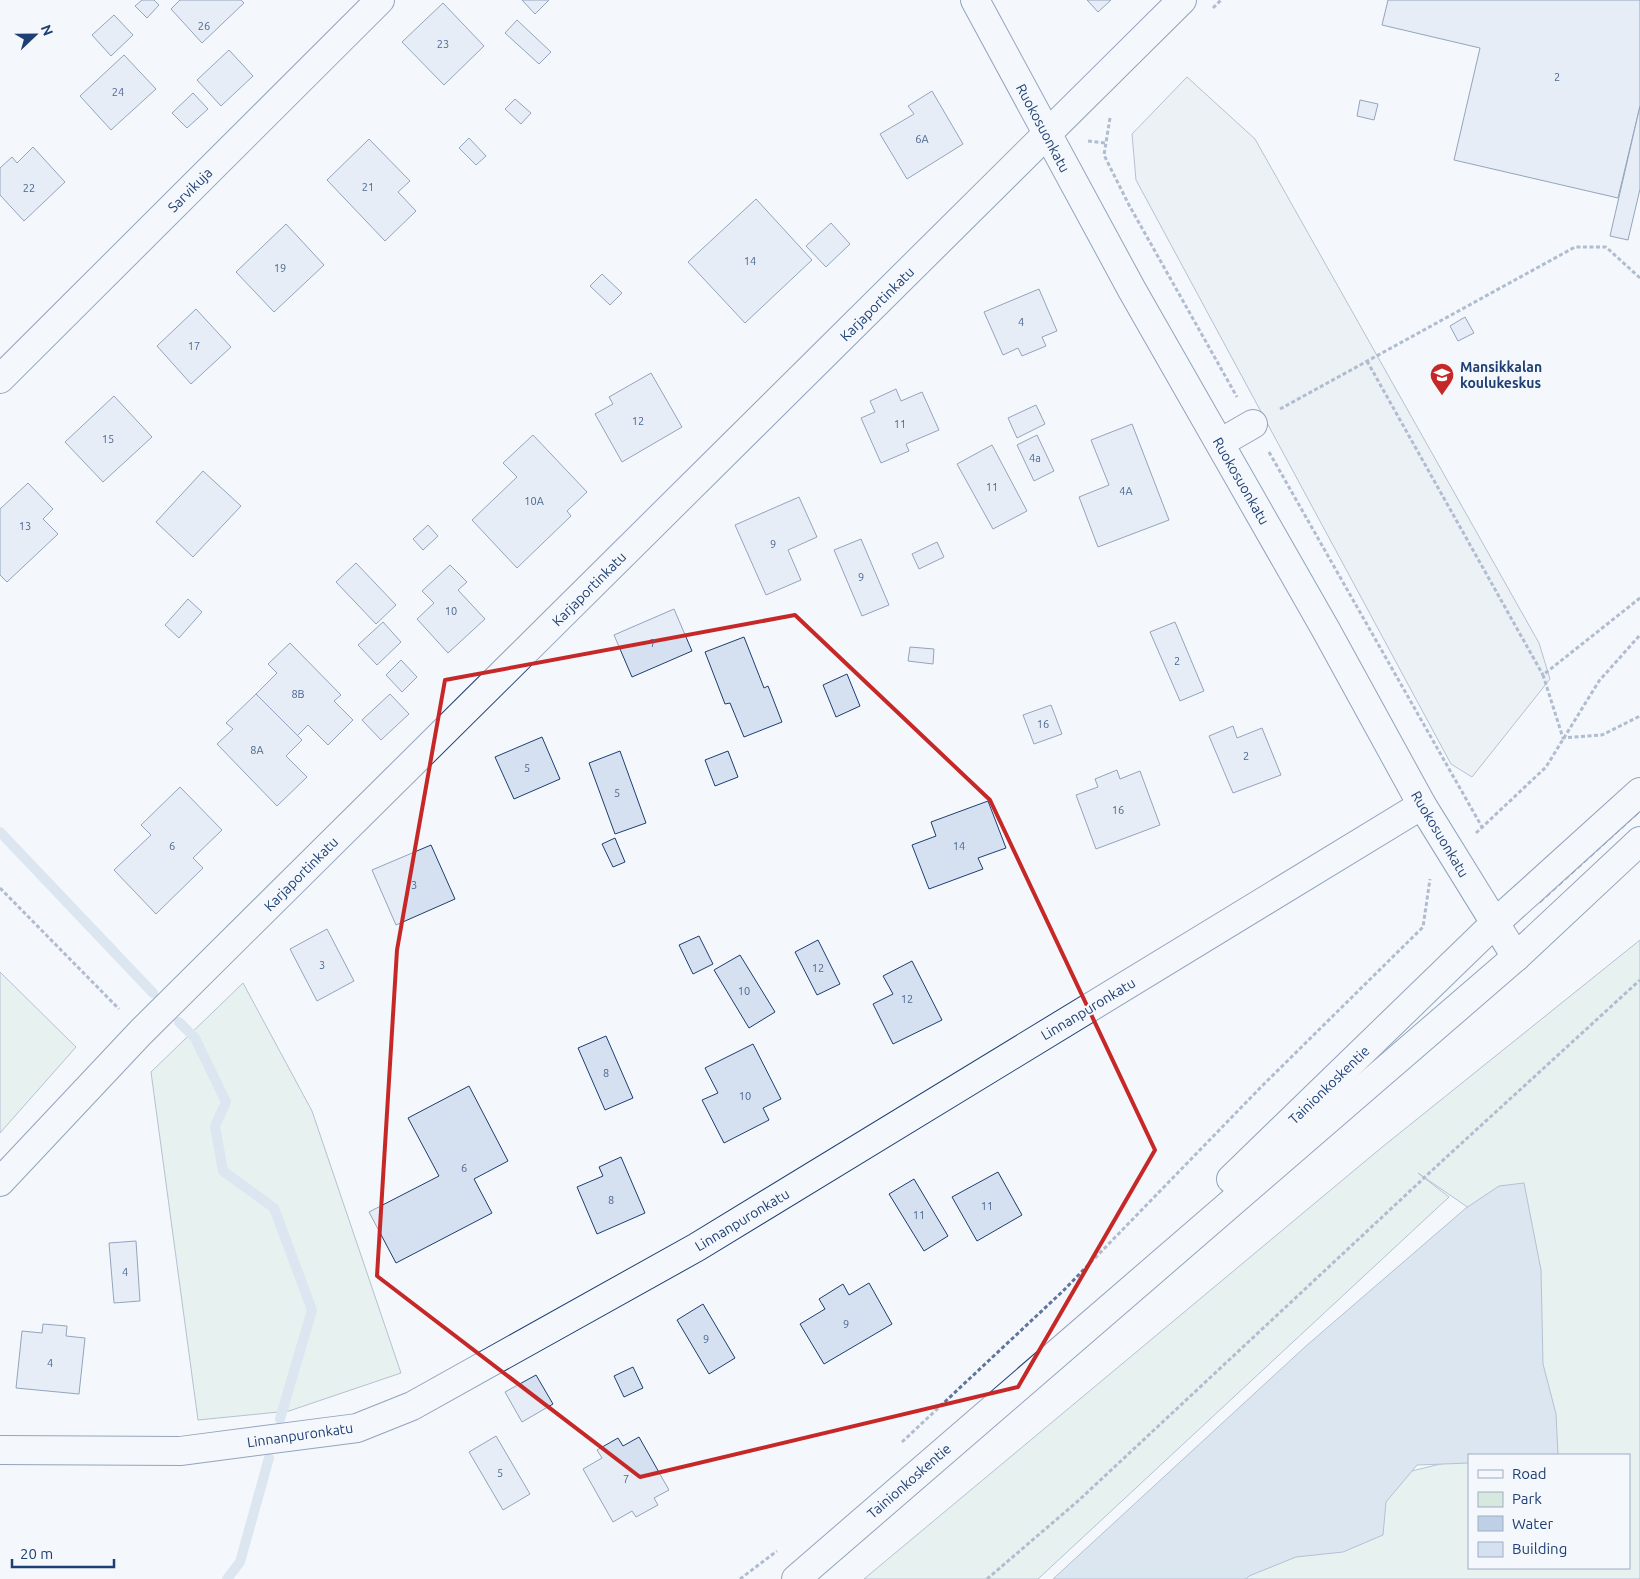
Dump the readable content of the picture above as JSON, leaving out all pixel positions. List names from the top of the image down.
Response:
{
  "streets": {
    "street": [
      "Ruokosuonkatu",
      "Sarvikuja",
      "Karjaportinkatu",
      "Linnanpuronkatu",
      "Tainionkoskentie"
    ]
  },
  "crossings": [
    ["Ruokosuonkatu", "Karjaportinkatu"],
    ["Ruokosuonkatu", "Linnanpuronkatu"],
    ["Ruokosuonkatu", "Tainionkoskentie"]
  ],
  "places": {
    "school or university": ["Mansikkalan koulukeskus"]
  },
  "house_numbers": [
    "26",
    "23",
    "2",
    "24",
    "6A",
    "21",
    "22",
    "14",
    "19",
    "4",
    "17",
    "12",
    "11",
    "15",
    "4a",
    "11",
    "4A",
    "10A",
    "13",
    "9",
    "9",
    "10",
    "7",
    "2",
    "8B",
    "16",
    "8A",
    "2",
    "5",
    "5",
    "16",
    "6",
    "14",
    "3",
    "3",
    "12",
    "10",
    "12",
    "8",
    "10",
    "6",
    "8",
    "11",
    "11",
    "4",
    "9",
    "9",
    "4",
    "5",
    "7"
  ],
  "legend": [
    "Road",
    "Park",
    "Water",
    "Building"
  ],
  "scale_bar": "20 m",
  "north": "right"
}
